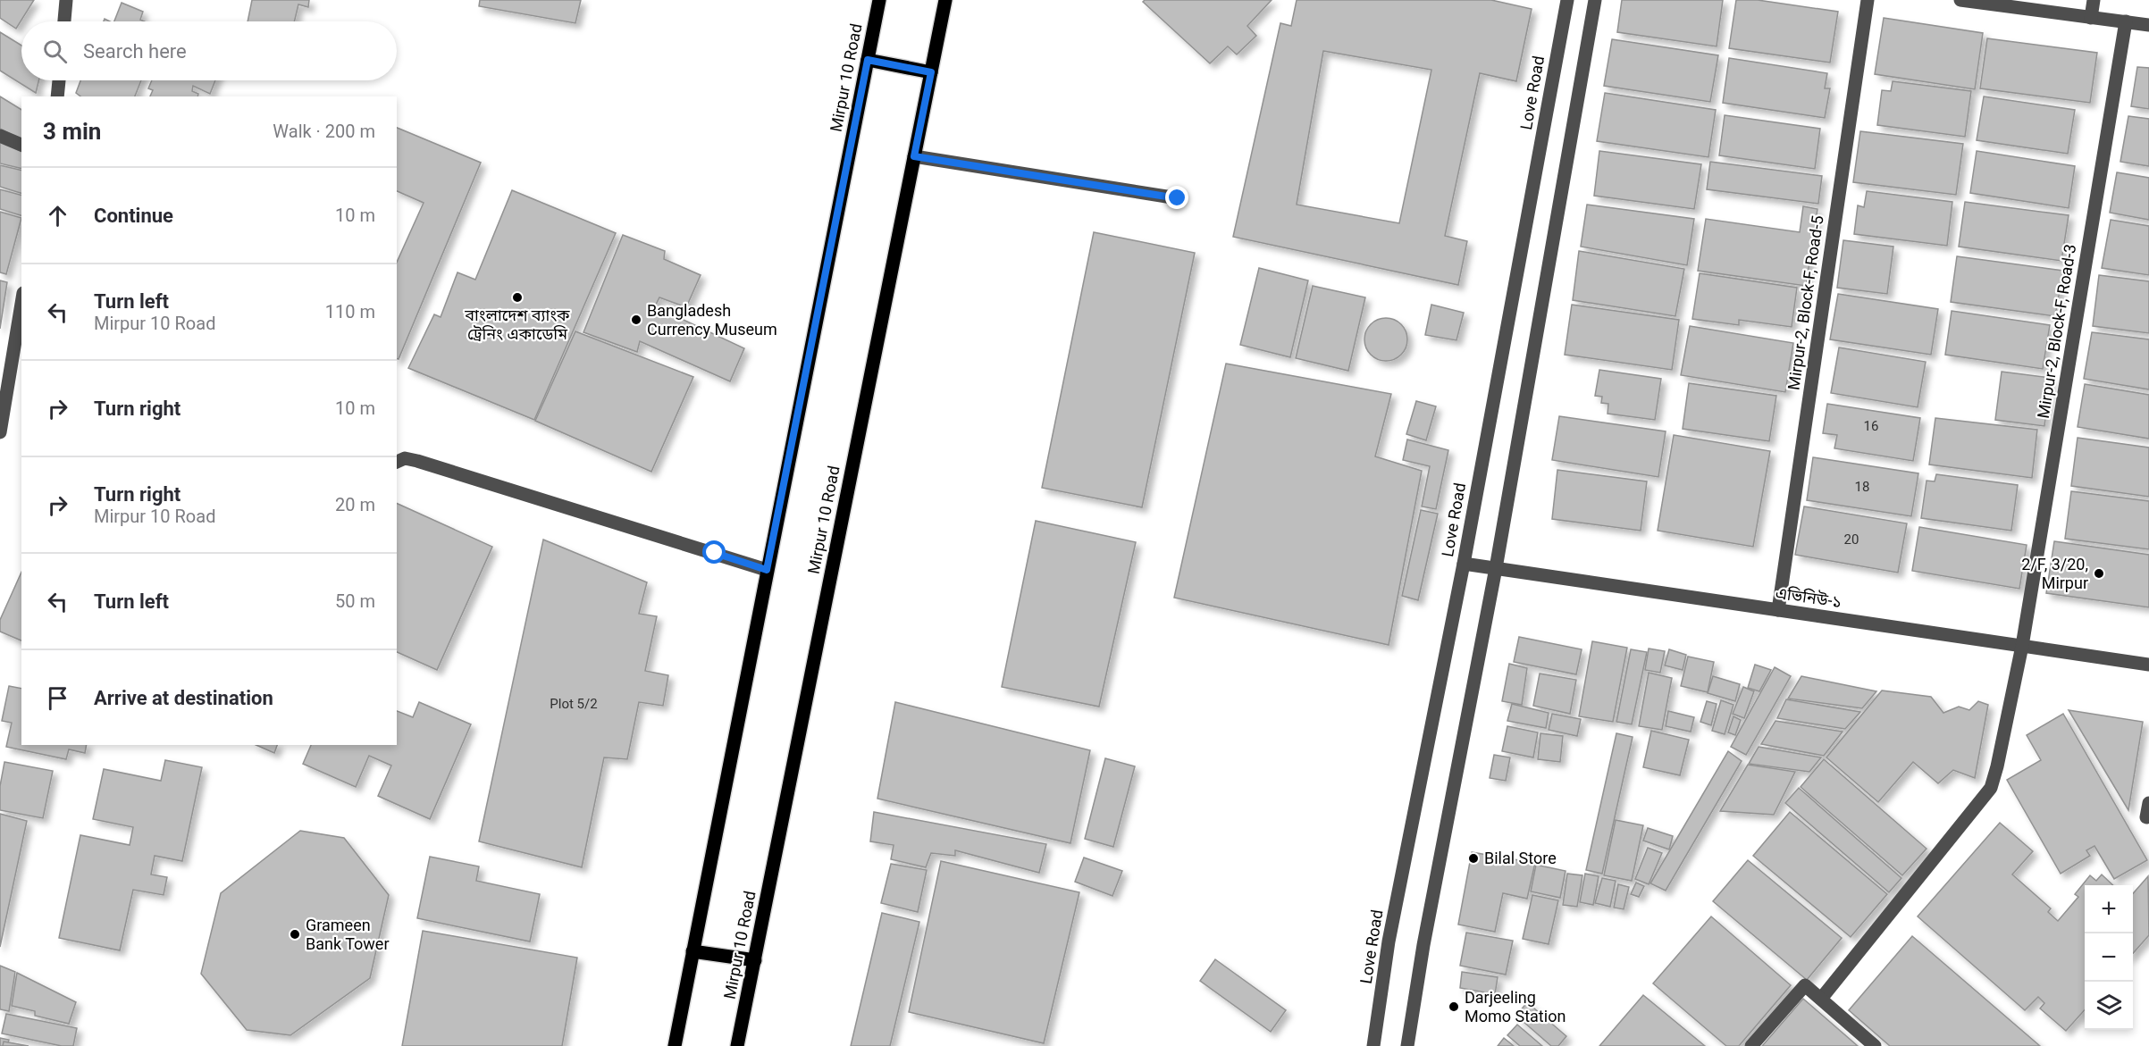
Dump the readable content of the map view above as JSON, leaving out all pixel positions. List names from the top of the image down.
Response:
{
  "streets": {
    "main road": ["Mirpur 10 Road"],
    "street": [
      "Love Road",
      "Mirpur-2, Block-F, Road-5",
      "Mirpur-2, Block-F, Road-3",
      "এভিনিউ-১"
    ]
  },
  "crossings": [
    ["Love Road", "এভিনিউ-১"],
    ["Mirpur-2, Block-F, Road-5", "এভিনিউ-১"],
    ["Mirpur-2, Block-F, Road-3", "এভিনিউ-১"]
  ],
  "places": [
    "বাংলাদেশ ব্যাংক ট্রেনিং একাডেমি",
    "Bangladesh Currency Museum",
    "2/F, 3/20, Mirpur",
    "Bilal Store",
    "Grameen Bank Tower",
    "Darjeeling Momo Station"
  ],
  "house_numbers": [
    "16",
    "18",
    "20",
    "Plot 5/2"
  ],
  "page": {
    "search": "Search here",
    "heading": ["3 min", "Walk · 200 m"],
    "list": [
      ["Continue", "10 m"],
      ["Turn left", "Mirpur 10 Road", "110 m"],
      ["Turn right", "10 m"],
      ["Turn right", "Mirpur 10 Road", "20 m"],
      ["Turn left", "50 m"],
      "Arrive at destination"
    ],
    "map_buttons": ["+", "−"]
  }
}
